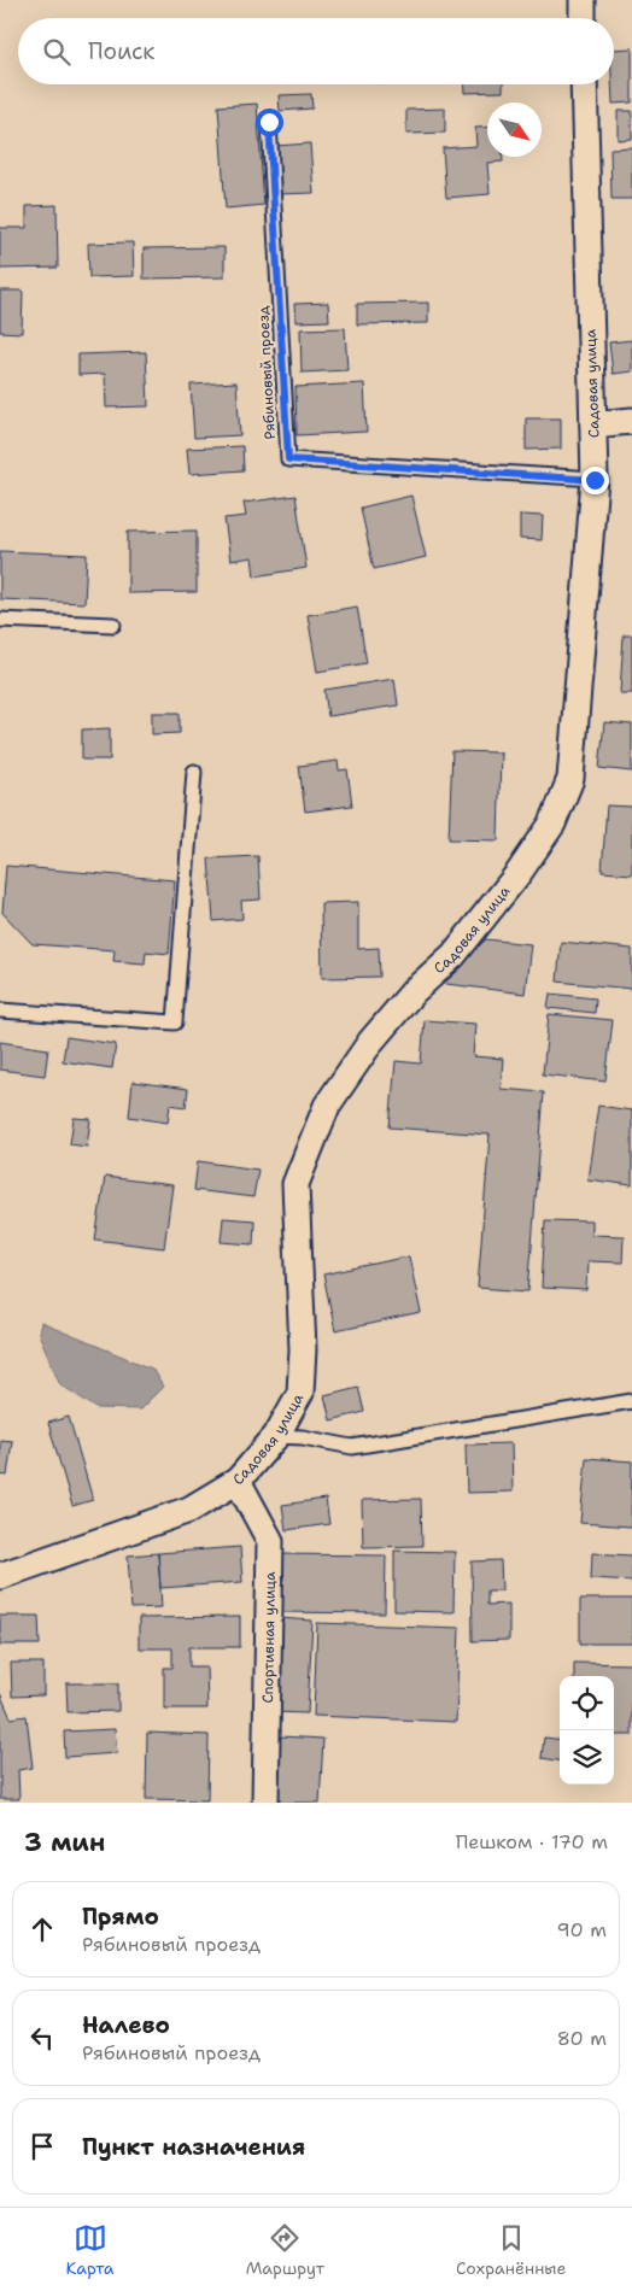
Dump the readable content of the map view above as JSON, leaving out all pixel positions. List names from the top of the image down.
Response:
{
  "streets": {
    "street": ["Садовая улица", "Спортивная улица"],
    "lane": ["Рябиновый проезд"]
  },
  "crossings": [
    ["Рябиновый проезд", "Садовая улица"],
    ["Садовая улица", "Спортивная улица"]
  ],
  "north": "bottom right",
  "page": {
    "search": "Поиск",
    "heading": ["3 мин", "Пешком · 170 m"],
    "list": [
      ["Прямо", "Рябиновый проезд", "90 m"],
      ["Налево", "Рябиновый проезд", "80 m"],
      "Пункт назначения"
    ],
    "nav": ["Карта", "Маршрут", "Сохранённые"]
  }
}
